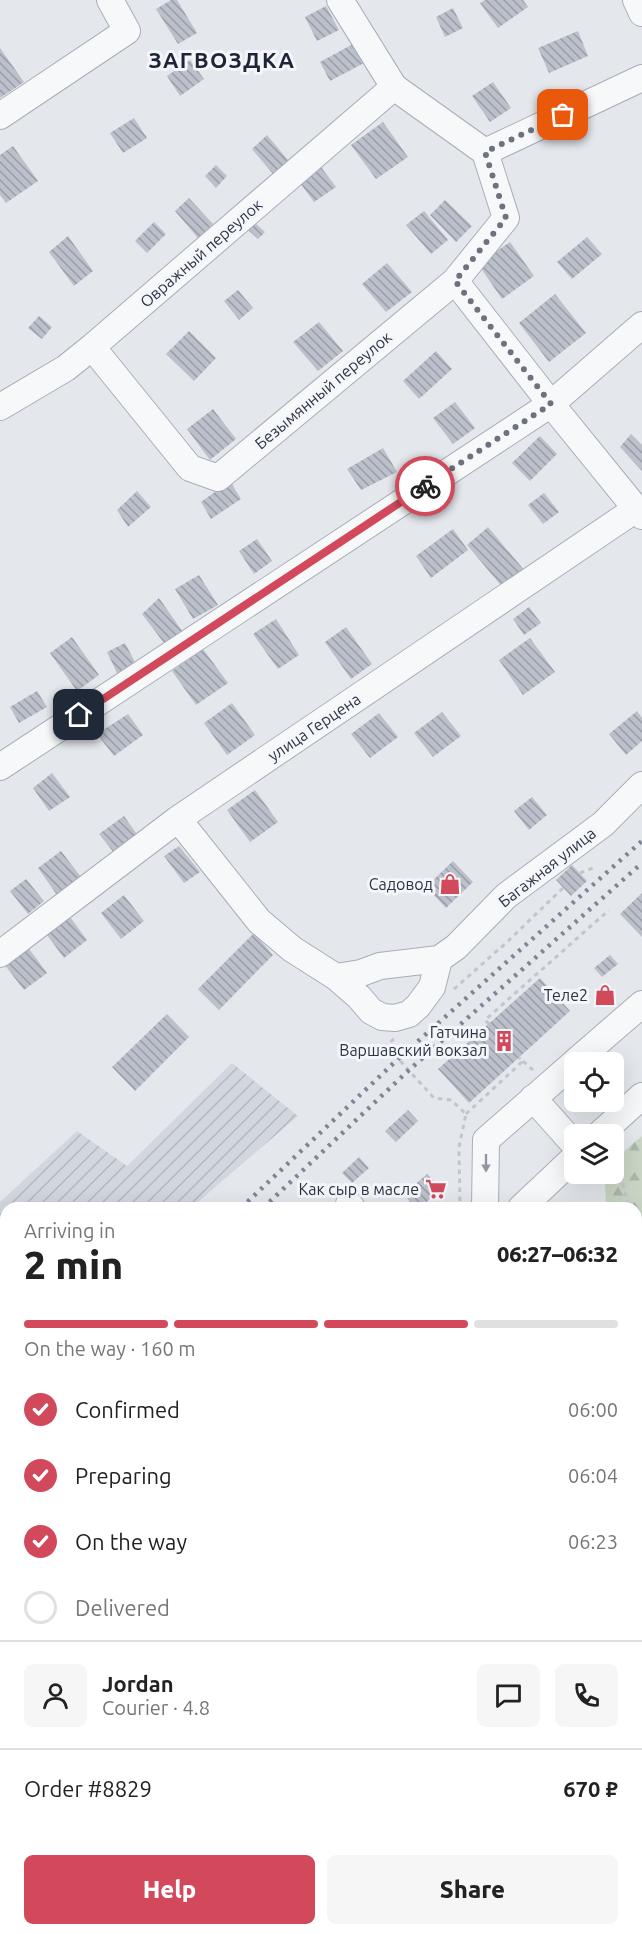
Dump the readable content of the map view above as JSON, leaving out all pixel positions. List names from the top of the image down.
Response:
{
  "streets": {
    "street": [
      "Овражный переулок",
      "Безымянный переулок",
      "улица Герцена",
      "Багажная улица"
    ]
  },
  "crossings": [
    ["Овражный переулок", "Безымянный переулок"]
  ],
  "districts": ["ЗАГВОЗДКА"],
  "places": {
    "shop": ["Садовод", "Теле2"],
    "building": ["Гатчина Варшавский вокзал"],
    "supermarket": ["Как сыр в масле"]
  },
  "page": {
    "heading": ["2 min", "Arriving in", "06:27–06:32"],
    "panel": [
      "Jordan",
      "Courier · 4.8",
      "Order #8829",
      "670 ₽"
    ],
    "bar": "On the way · 160 m",
    "list": [
      ["Confirmed", "06:00"],
      ["Preparing", "06:04"],
      ["On the way", "06:23"],
      "Delivered"
    ],
    "buttons": ["Help", "Share"]
  }
}
